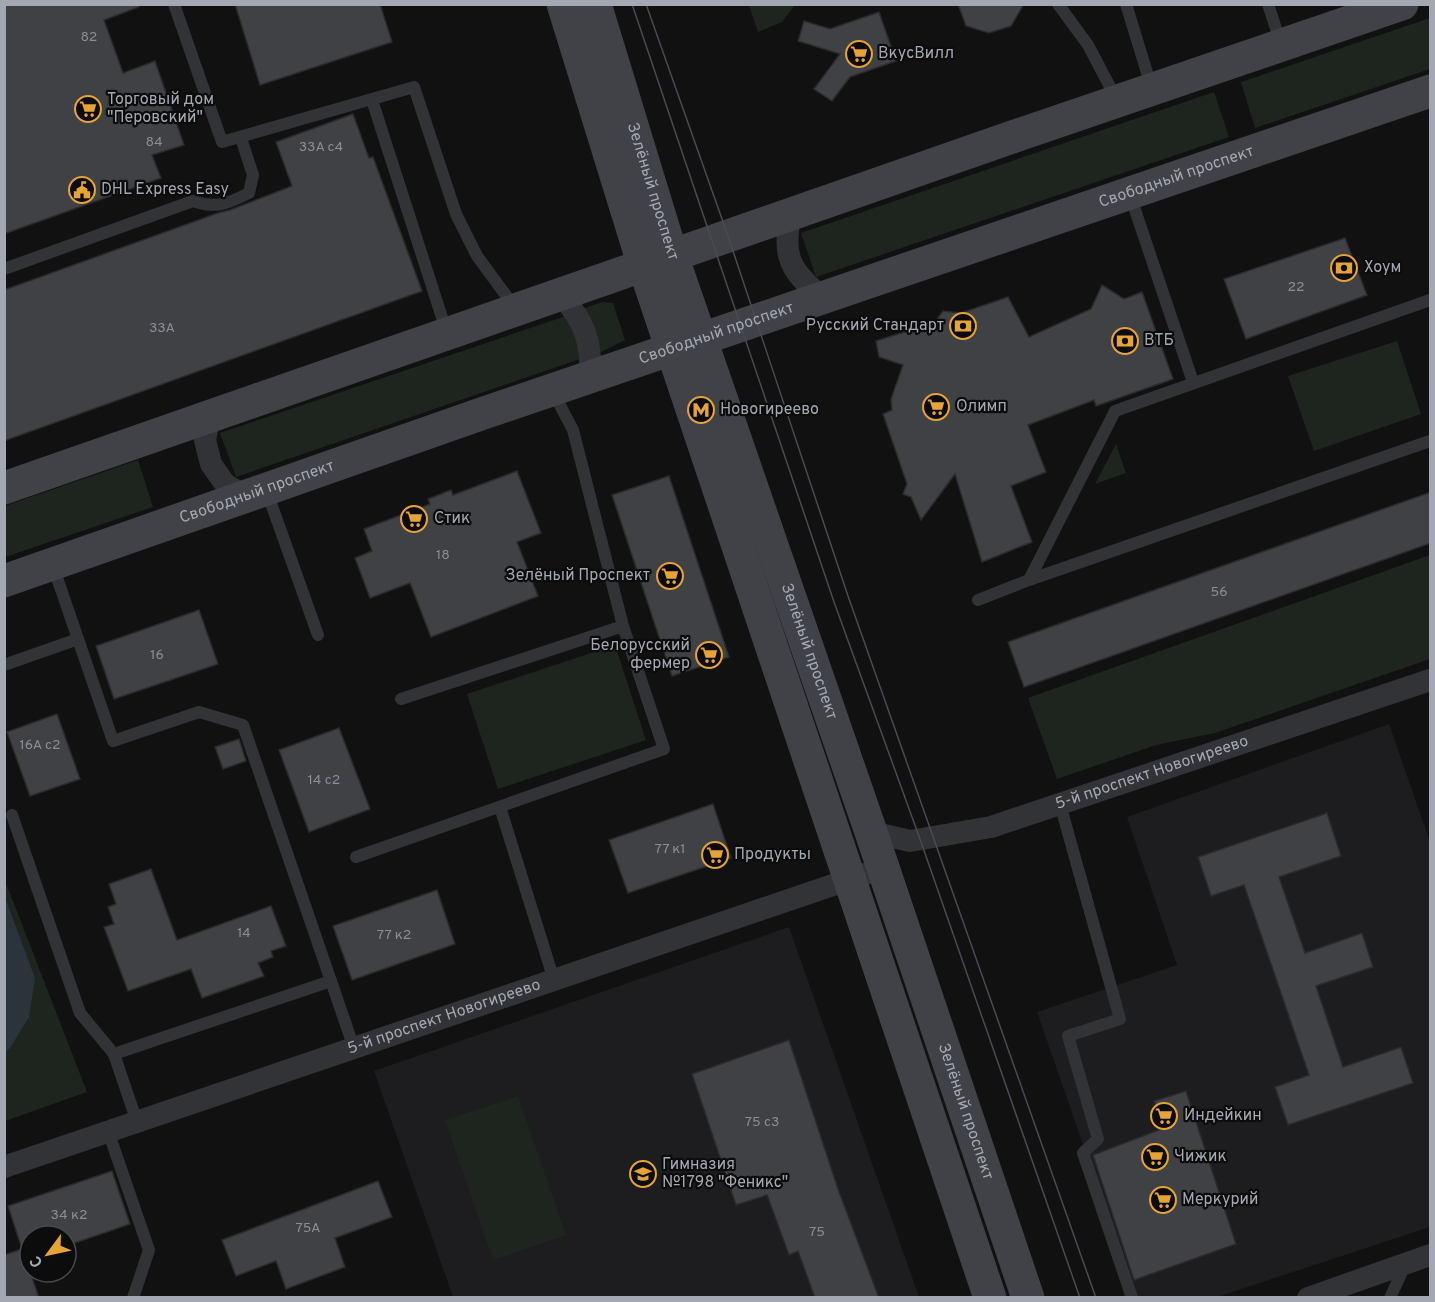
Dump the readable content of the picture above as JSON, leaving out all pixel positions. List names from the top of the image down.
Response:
{
  "streets": {
    "main road": ["Свободный проспект", "Зелёный проспект"],
    "street": ["5-й проспект Новогиреево"]
  },
  "crossings": [
    ["Свободный проспект", "Зелёный проспект"],
    ["Зелёный проспект", "5-й проспект Новогиреево"]
  ],
  "places": {
    "supermarket": [
      "ВкусВилл",
      "Торговый дом \"Перовский\"",
      "Олимп",
      "Стик",
      "Зелёный Проспект",
      "Белорусский фермер",
      "Продукты",
      "Индейкин",
      "Чижик",
      "Меркурий"
    ],
    "public building": ["DHL Express Easy"],
    "bank": ["Хоум", "Русский Стандарт", "ВТБ"],
    "metro station": ["Новогиреево"],
    "school or university": ["Гимназия №1798 \"Феникс\""]
  },
  "house_numbers": [
    "82",
    "84",
    "33А с4",
    "22",
    "33А",
    "18",
    "56",
    "16",
    "16А с2",
    "14 с2",
    "77 к1",
    "14",
    "77 к2",
    "75 с3",
    "34 к2",
    "75А",
    "75"
  ],
  "north": "bottom left"
}
